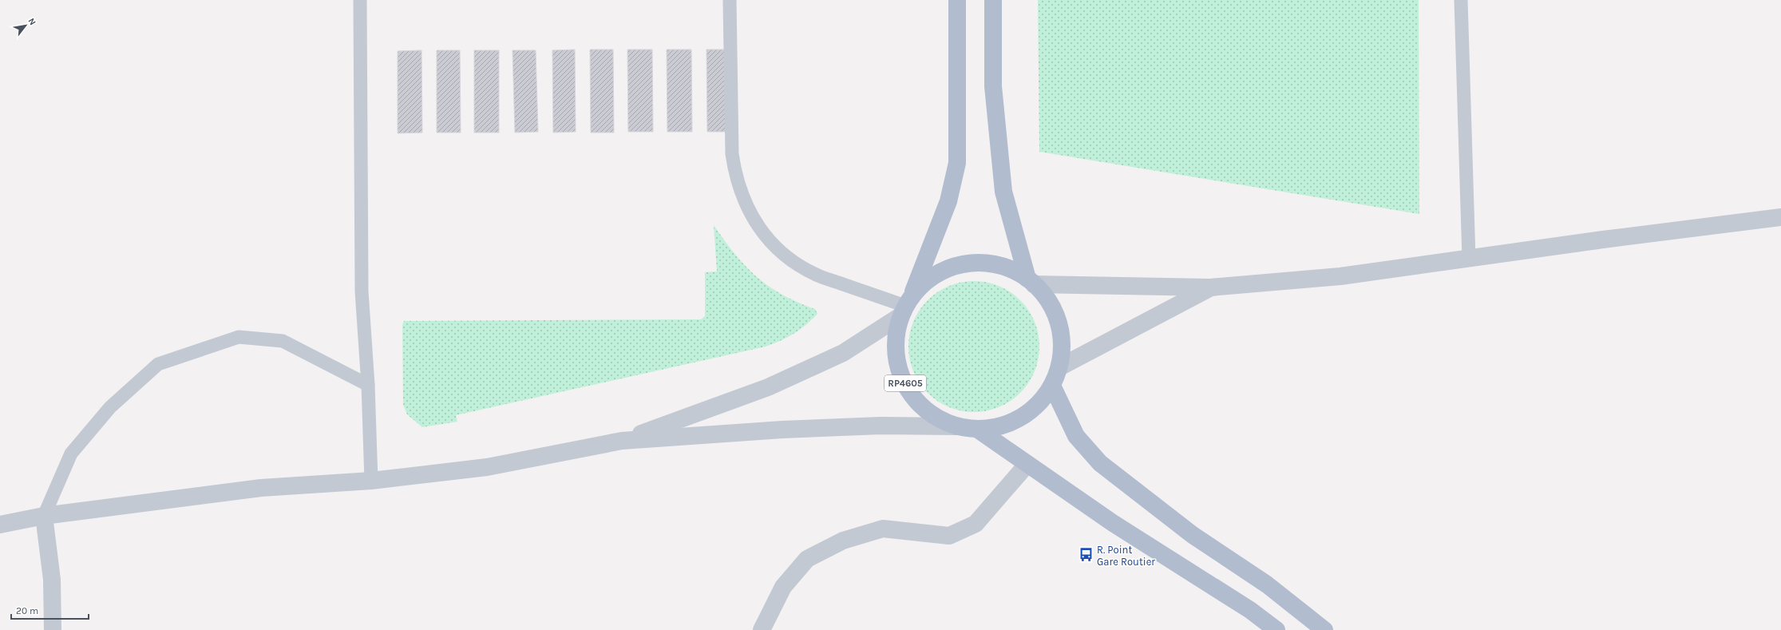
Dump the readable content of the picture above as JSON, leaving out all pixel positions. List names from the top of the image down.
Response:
{
  "streets": {
    "main road": ["RP4605"]
  },
  "places": {
    "bus stop": ["R. Point Gare Routier"]
  },
  "scale_bar": "20 m",
  "north": "top right"
}
